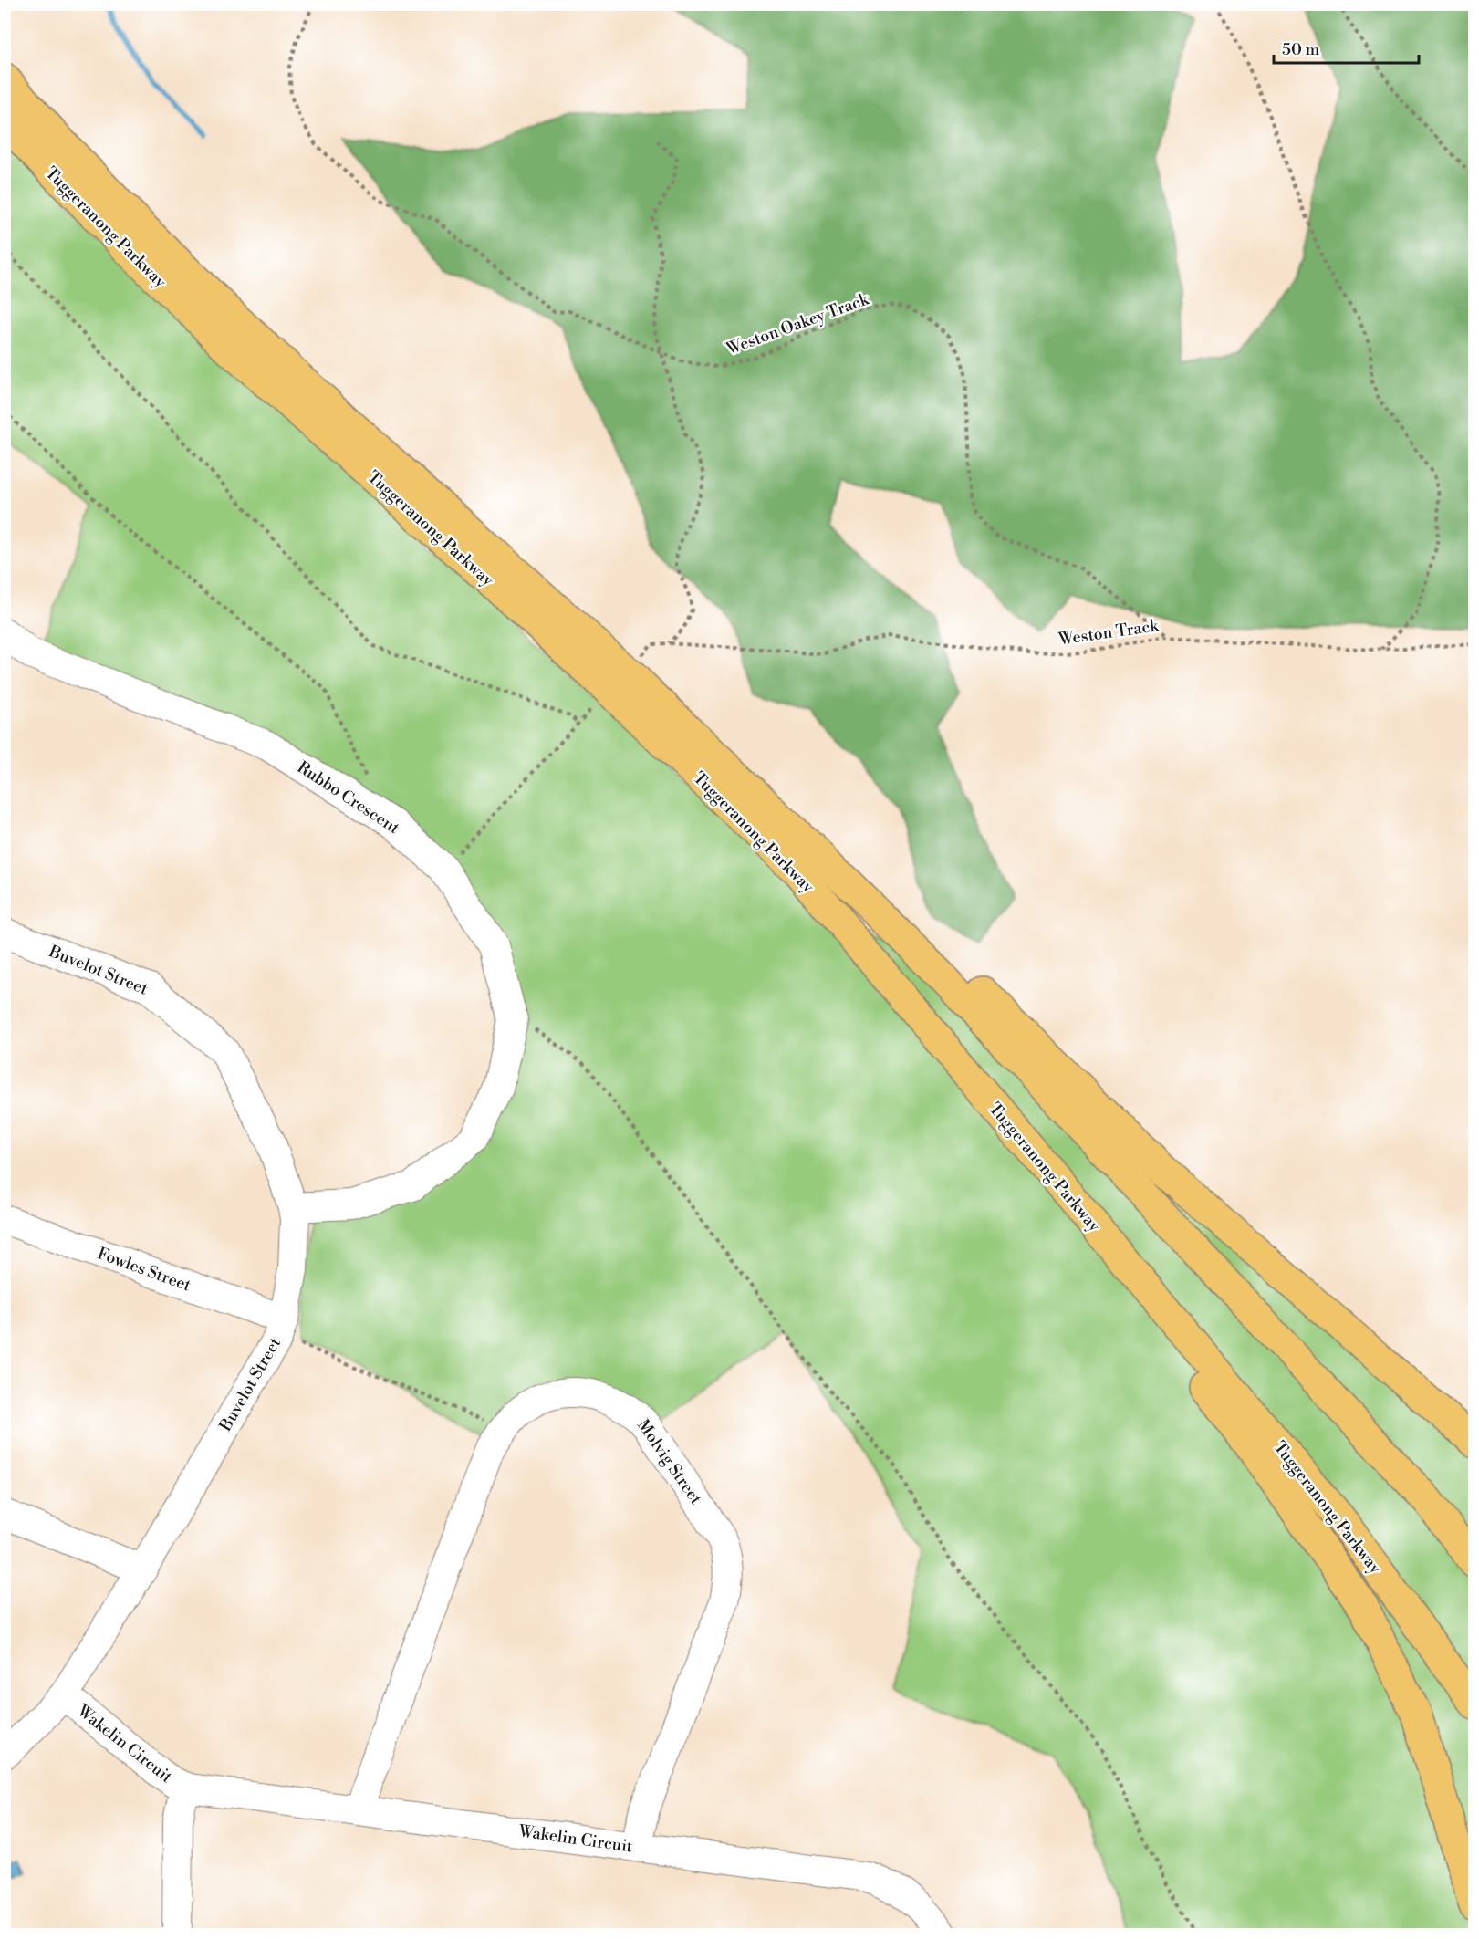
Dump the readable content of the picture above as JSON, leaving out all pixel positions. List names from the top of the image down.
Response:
{
  "streets": {
    "highway": ["Tuggeranong Parkway"],
    "street": [
      "Rubbo Crescent",
      "Buvelot Street",
      "Fowles Street",
      "Molvig Street",
      "Wakelin Circuit"
    ],
    "path": ["Weston Oakey Track", "Weston Track"]
  },
  "crossings": [
    ["Tuggeranong Parkway", "Weston Track"],
    ["Weston Oakey Track", "Weston Track"],
    ["Rubbo Crescent", "Buvelot Street"],
    ["Buvelot Street", "Fowles Street"],
    ["Buvelot Street", "Wakelin Circuit"],
    ["Molvig Street", "Wakelin Circuit"]
  ],
  "scale_bar": "50 m"
}
